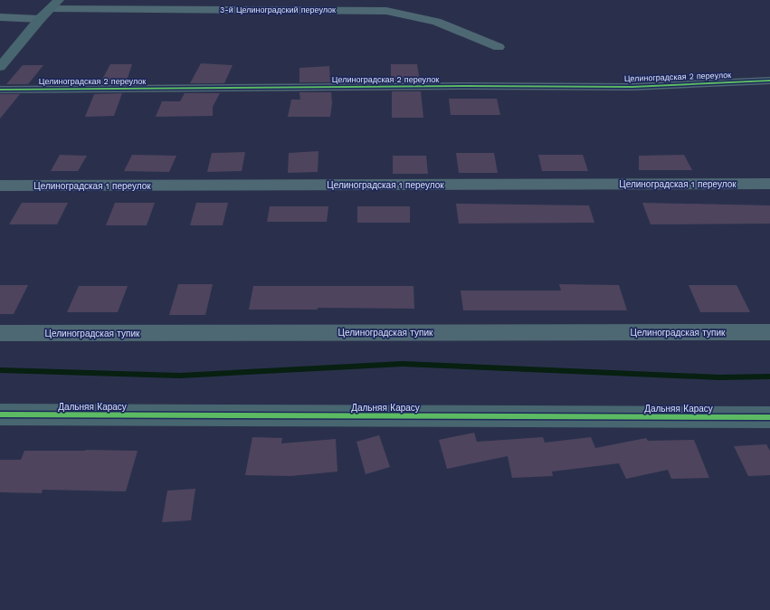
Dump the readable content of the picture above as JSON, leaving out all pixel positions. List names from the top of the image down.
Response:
{
  "streets": {
    "street": [
      "3-й Целиноградский переулок",
      "Целиноградская 2 переулок",
      "Целиноградская 1 переулок",
      "Целиноградская тупик",
      "Дальняя Карасу"
    ]
  }
}
